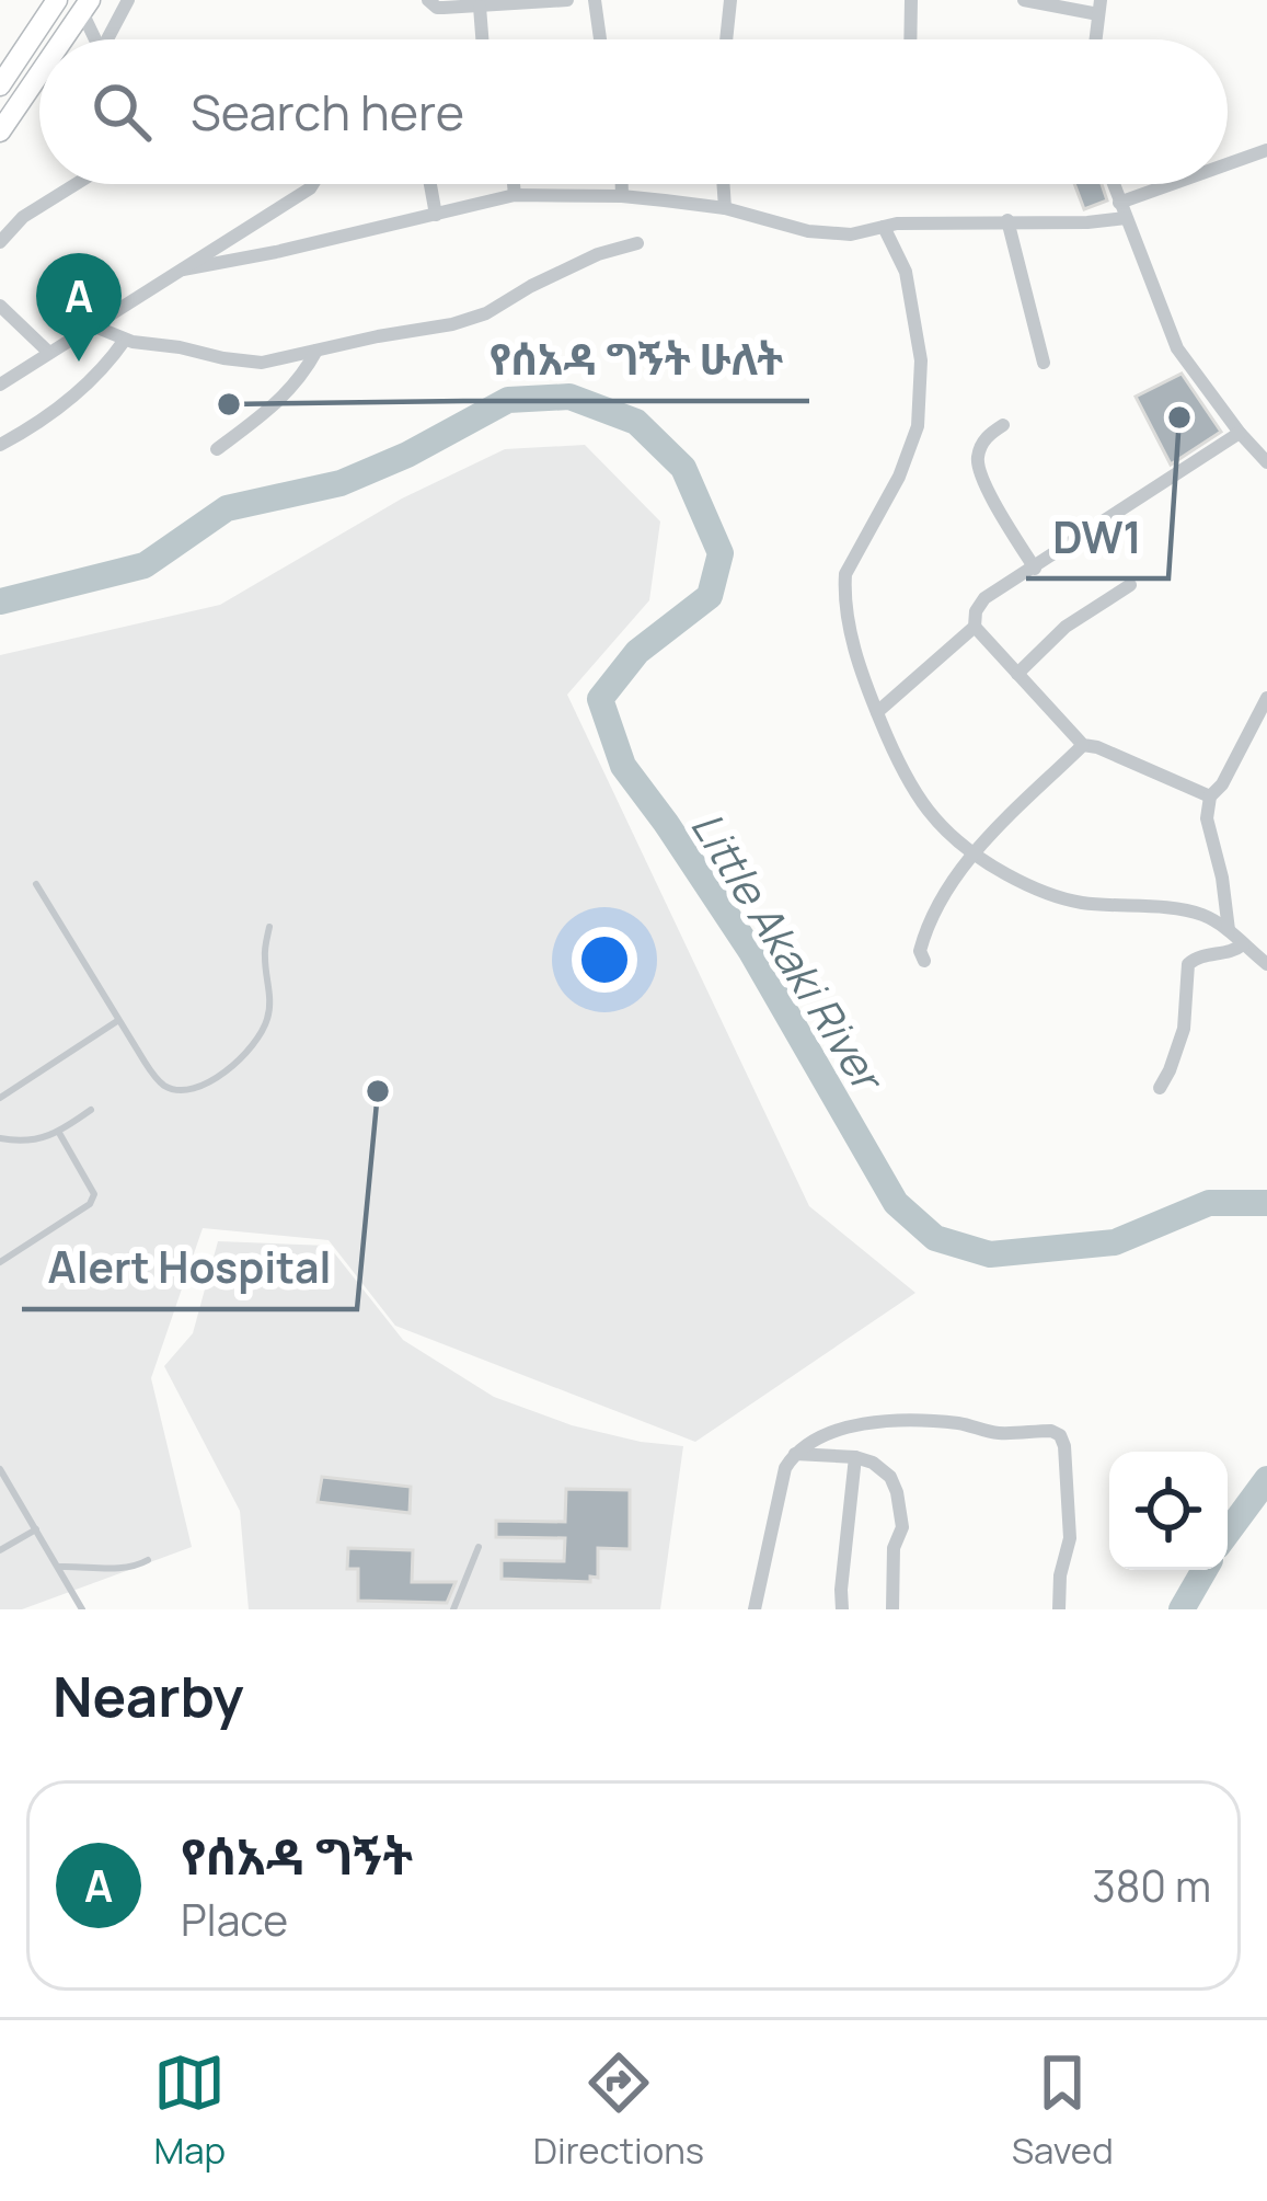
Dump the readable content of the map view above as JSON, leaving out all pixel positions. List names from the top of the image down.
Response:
{
  "water": ["Little Akaki River"],
  "places": ["የሰአዳ ግኝት ሁለት", "DW1", "Alert Hospital"],
  "page": {
    "search": "Search here",
    "pins": "A",
    "heading": "Nearby",
    "list": [
      {
        "mark": "A",
        "name": "የሰአዳ ግኝት",
        "note": "Place",
        "value": "380 m"
      }
    ],
    "nav": ["Map", "Directions", "Saved"]
  }
}
